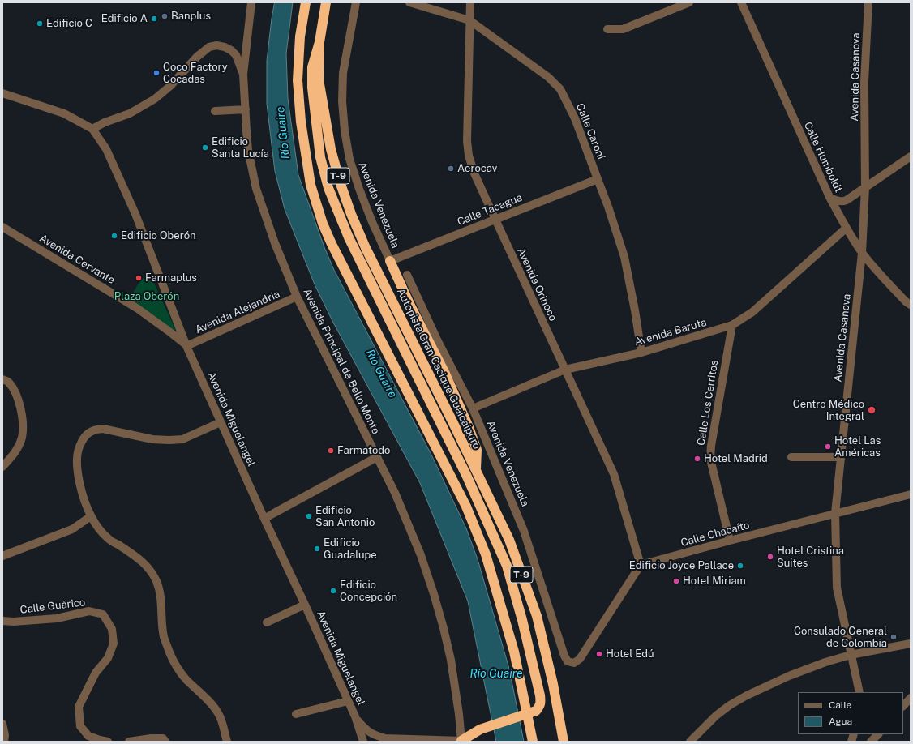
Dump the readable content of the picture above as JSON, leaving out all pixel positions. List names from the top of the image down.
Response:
{
  "streets": {
    "highway": ["T-9", "Autopista Gran Cacique Guaicaipuro"],
    "street": [
      "Avenida Casanova",
      "Calle Caroní",
      "Calle Humboldt",
      "Avenida Venezuela",
      "Calle Tacagua",
      "Avenida Cervante",
      "Avenida Orinoco",
      "Avenida Alejandría",
      "Avenida Baruta",
      "Avenida Principal de Bello Monte",
      "Calle Los Cerritos",
      "Avenida Miguelangel",
      "Calle Chacaíto",
      "Calle Guárico"
    ]
  },
  "crossings": [
    ["Avenida Casanova", "Calle Humboldt"],
    ["Avenida Casanova", "Calle Chacaíto"],
    ["Calle Caroní", "Calle Tacagua"],
    ["Calle Caroní", "Avenida Orinoco"],
    ["Calle Caroní", "Avenida Baruta"],
    ["Calle Humboldt", "Avenida Baruta"],
    ["Avenida Venezuela", "Calle Tacagua"],
    ["Avenida Venezuela", "Avenida Orinoco"],
    ["Avenida Venezuela", "Avenida Baruta"],
    ["Avenida Venezuela", "Calle Chacaíto"],
    ["Calle Tacagua", "Avenida Orinoco"],
    ["Avenida Cervante", "Avenida Alejandría"],
    ["Avenida Cervante", "Avenida Miguelangel"],
    ["Avenida Orinoco", "Avenida Baruta"],
    ["Avenida Orinoco", "Calle Chacaíto"],
    ["Avenida Alejandría", "Avenida Principal de Bello Monte"],
    ["Avenida Alejandría", "Avenida Miguelangel"],
    ["Avenida Baruta", "Calle Los Cerritos"],
    ["Calle Los Cerritos", "Calle Chacaíto"]
  ],
  "water": ["Río Guaire"],
  "parks": ["Plaza Oberón"],
  "places": [
    "Banplus",
    "Edificio A",
    "Edificio C",
    "Coco Factory Cocadas",
    "Edificio Santa Lucía",
    "Aerocav",
    "Edificio Oberón",
    "Farmaplus",
    "Centro Médico Integral",
    "Hotel Las Américas",
    "Farmatodo",
    "Hotel Madrid",
    "Edificio San Antonio",
    "Edificio Guadalupe",
    "Hotel Cristina Suites",
    "Edificio Joyce Pallace",
    "Hotel Miriam",
    "Edificio Concepción",
    "Consulado General de Colombia",
    "Hotel Edú"
  ],
  "legend": ["Calle", "Agua"]
}
